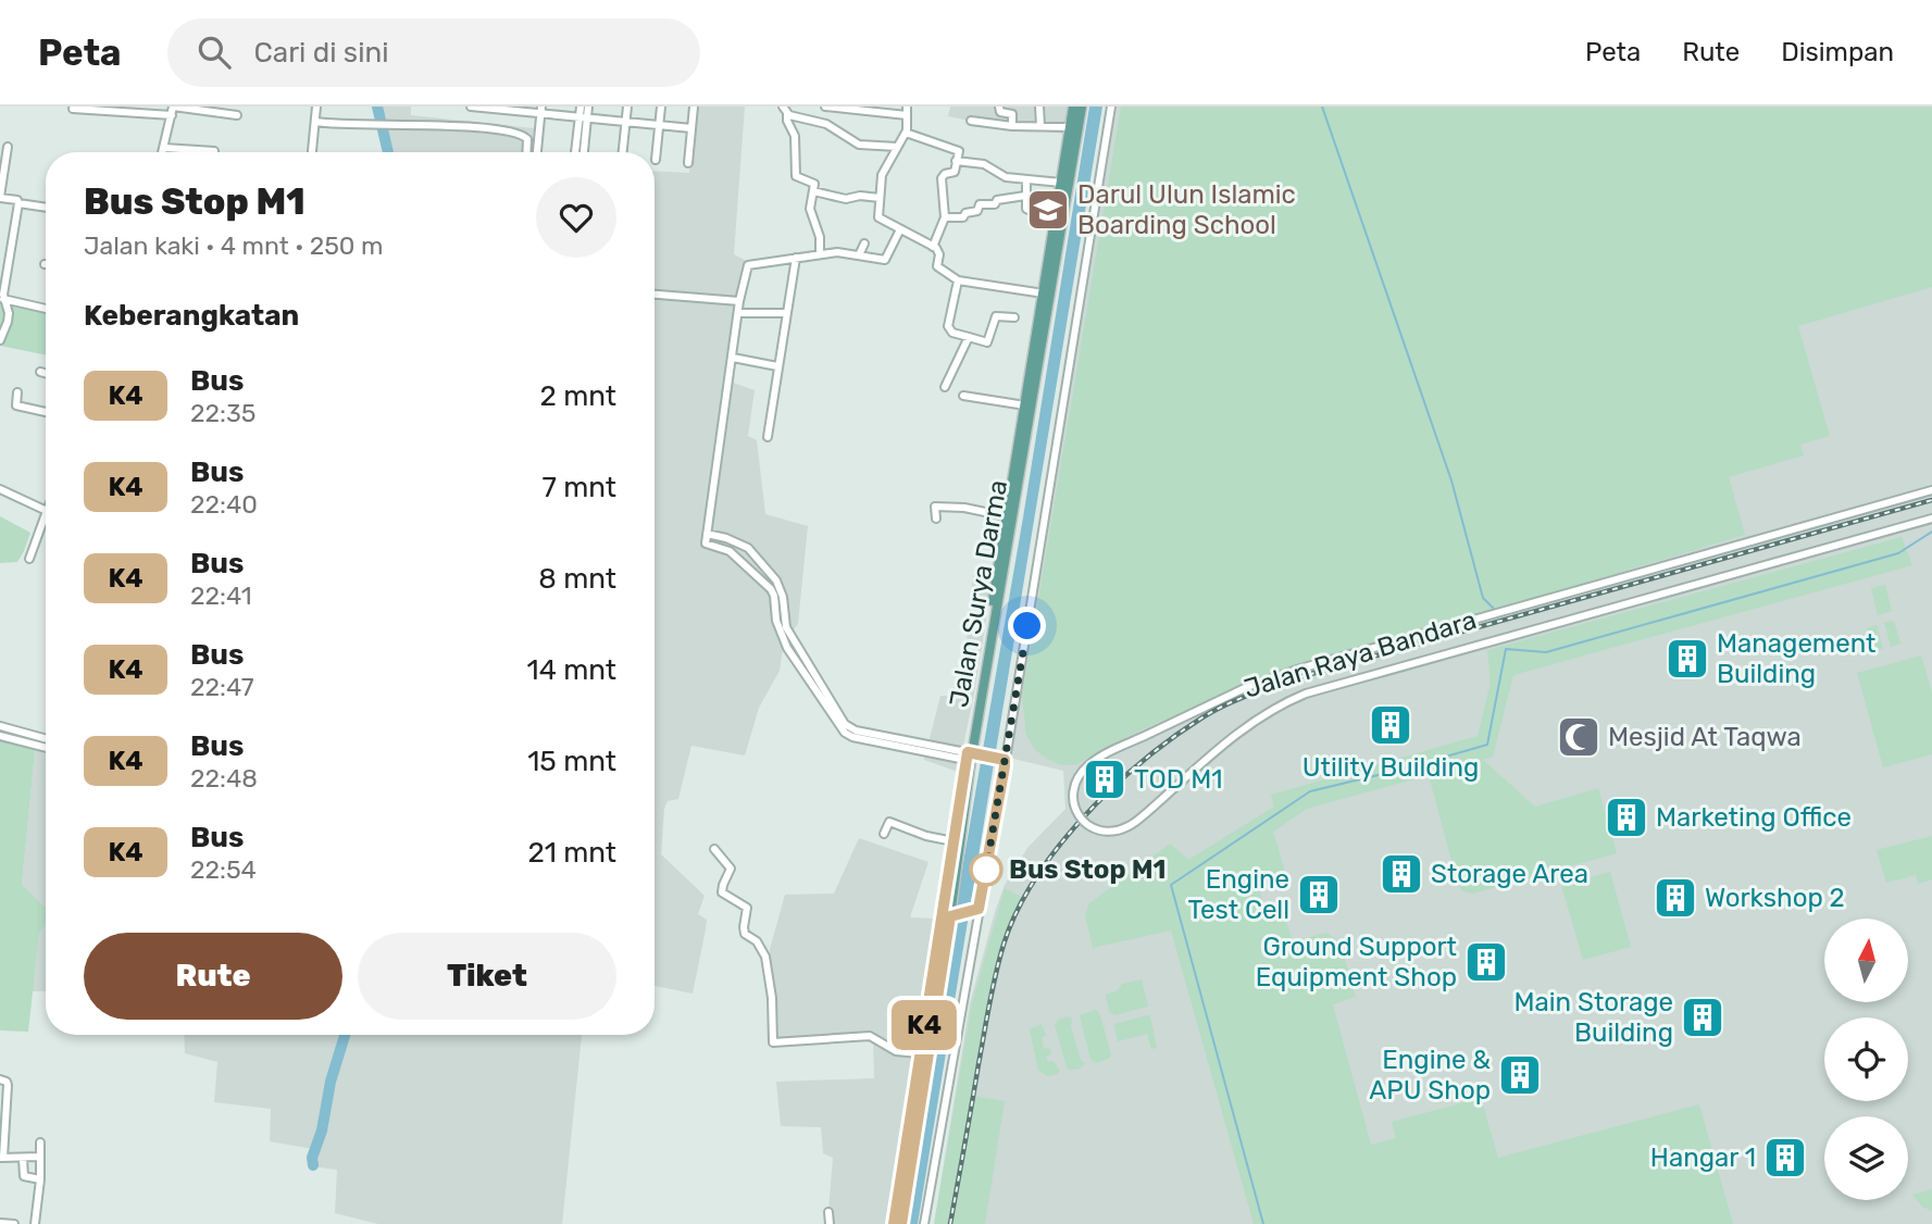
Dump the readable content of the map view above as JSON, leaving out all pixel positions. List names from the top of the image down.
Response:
{
  "streets": {
    "main road": ["Jalan Surya Darma"],
    "street": ["Jalan Raya Bandara"]
  },
  "places": {
    "school or university": ["Darul Ulun Islamic Boarding School"],
    "building": [
      "Management Building",
      "Utility Building",
      "TOD M1",
      "Marketing Office",
      "Storage Area",
      "Engine Test Cell",
      "Workshop 2",
      "Ground Support Equipment Shop",
      "Main Storage Building",
      "Engine & APU Shop",
      "Hangar 1"
    ],
    "mosque": ["Mesjid At Taqwa"],
    "other": ["Bus Stop M1"]
  },
  "lines": ["bus line K4"],
  "north": "top",
  "page": {
    "header": "Peta",
    "search": "Cari di sini",
    "nav": ["Peta", "Rute", "Disimpan"],
    "on_map": "K4",
    "heading": [
      ["Bus Stop M1", "Jalan kaki · 4 mnt · 250 m"],
      "Keberangkatan"
    ],
    "list": [
      {
        "mark": "K4",
        "name": "Bus",
        "note": "22:35",
        "value": "2 mnt"
      },
      {
        "mark": "K4",
        "name": "Bus",
        "note": "22:40",
        "value": "7 mnt"
      },
      {
        "mark": "K4",
        "name": "Bus",
        "note": "22:41",
        "value": "8 mnt"
      },
      {
        "mark": "K4",
        "name": "Bus",
        "note": "22:47",
        "value": "14 mnt"
      },
      {
        "mark": "K4",
        "name": "Bus",
        "note": "22:48",
        "value": "15 mnt"
      },
      {
        "mark": "K4",
        "name": "Bus",
        "note": "22:54",
        "value": "21 mnt"
      }
    ],
    "buttons": ["Rute", "Tiket"]
  }
}
